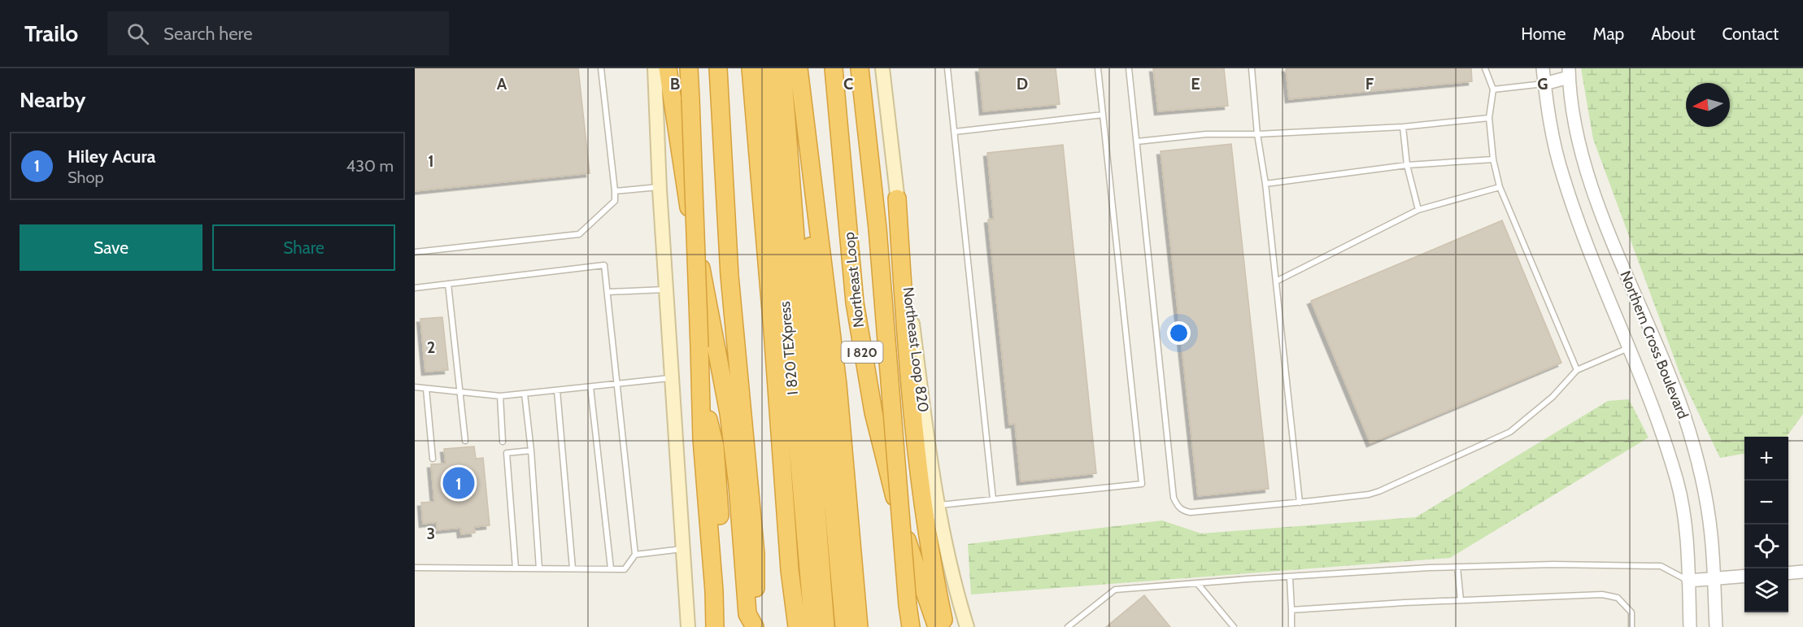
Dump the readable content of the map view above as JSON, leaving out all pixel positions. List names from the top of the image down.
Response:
{
  "streets": {
    "highway": ["Northeast Loop", "I 820 TEXpress", "I 820"],
    "main road": ["Northeast Loop 820"],
    "street": ["Northern Cross Boulevard"]
  },
  "north": "left",
  "page": {
    "header": "Trailo",
    "search": "Search here",
    "nav": [
      "Home",
      "Map",
      "About",
      "Contact"
    ],
    "heading": "Nearby",
    "list": [
      {
        "mark": "1",
        "name": "Hiley Acura",
        "note": "Shop",
        "value": "430 m"
      }
    ],
    "buttons": ["Save", "Share"],
    "map_buttons": ["+", "−"],
    "pins": "1"
  },
  "grid": {
    "columns": [
      "A",
      "B",
      "C",
      "D",
      "E",
      "F",
      "G"
    ],
    "rows": ["1", "2", "3"]
  }
}
